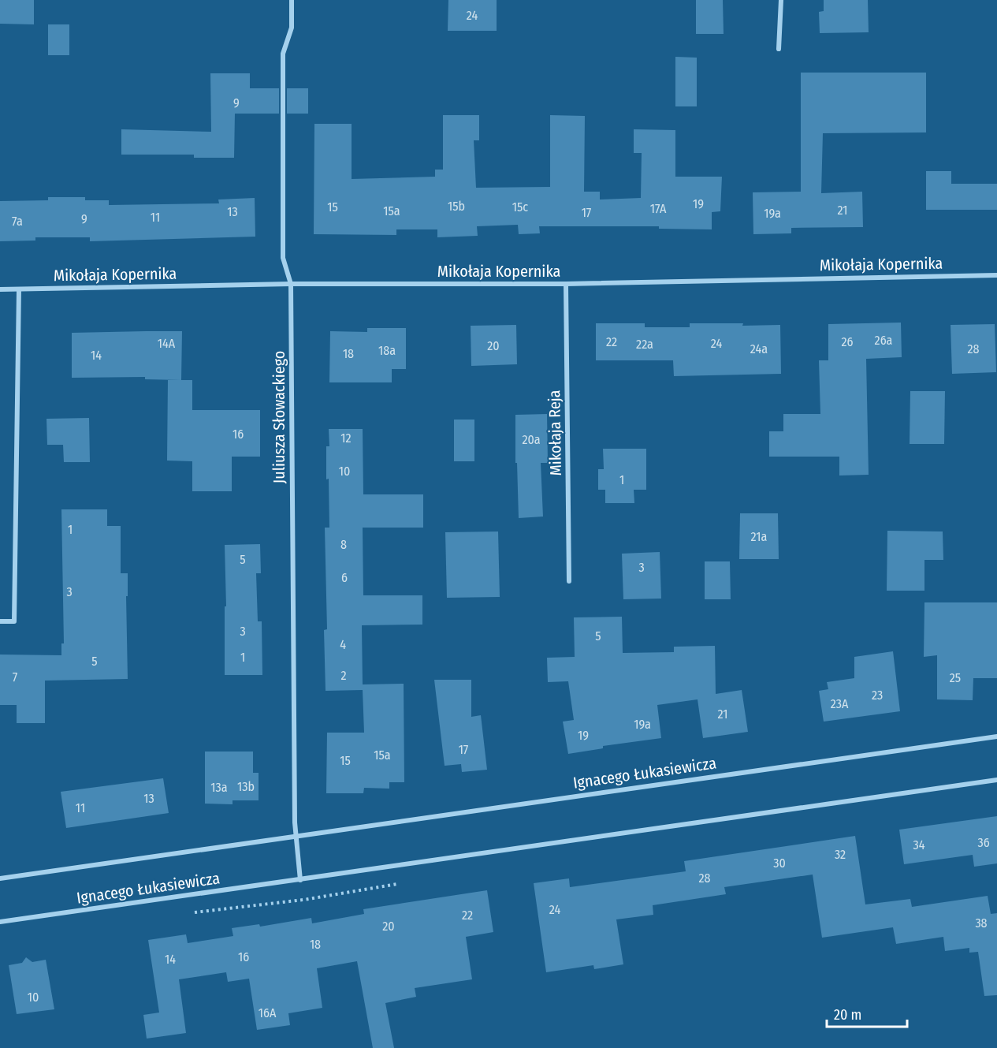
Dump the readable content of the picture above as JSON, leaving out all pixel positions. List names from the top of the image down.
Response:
{
  "streets": {
    "street": [
      "Mikołaja Kopernika",
      "Juliusza Słowackiego",
      "Mikołaja Reja",
      "Ignacego Łukasiewicza"
    ]
  },
  "crossings": [
    ["Mikołaja Kopernika", "Juliusza Słowackiego"],
    ["Mikołaja Kopernika", "Mikołaja Reja"],
    ["Juliusza Słowackiego", "Ignacego Łukasiewicza"]
  ],
  "house_numbers": [
    "24",
    "9",
    "19",
    "15b",
    "15",
    "15c",
    "17A",
    "21",
    "15a",
    "13",
    "17",
    "19a",
    "11",
    "9",
    "7a",
    "26a",
    "22",
    "26",
    "14A",
    "24",
    "22a",
    "20",
    "24a",
    "28",
    "18a",
    "18",
    "14",
    "16",
    "12",
    "20a",
    "10",
    "1",
    "1",
    "21a",
    "8",
    "5",
    "3",
    "6",
    "3",
    "3",
    "5",
    "4",
    "1",
    "5",
    "2",
    "7",
    "25",
    "23",
    "23A",
    "21",
    "19a",
    "19",
    "17",
    "15a",
    "15",
    "13b",
    "13a",
    "13",
    "11",
    "36",
    "34",
    "32",
    "30",
    "28",
    "24",
    "22",
    "38",
    "20",
    "18",
    "16",
    "14",
    "10",
    "16A"
  ],
  "scale_bar": "20 m"
}
